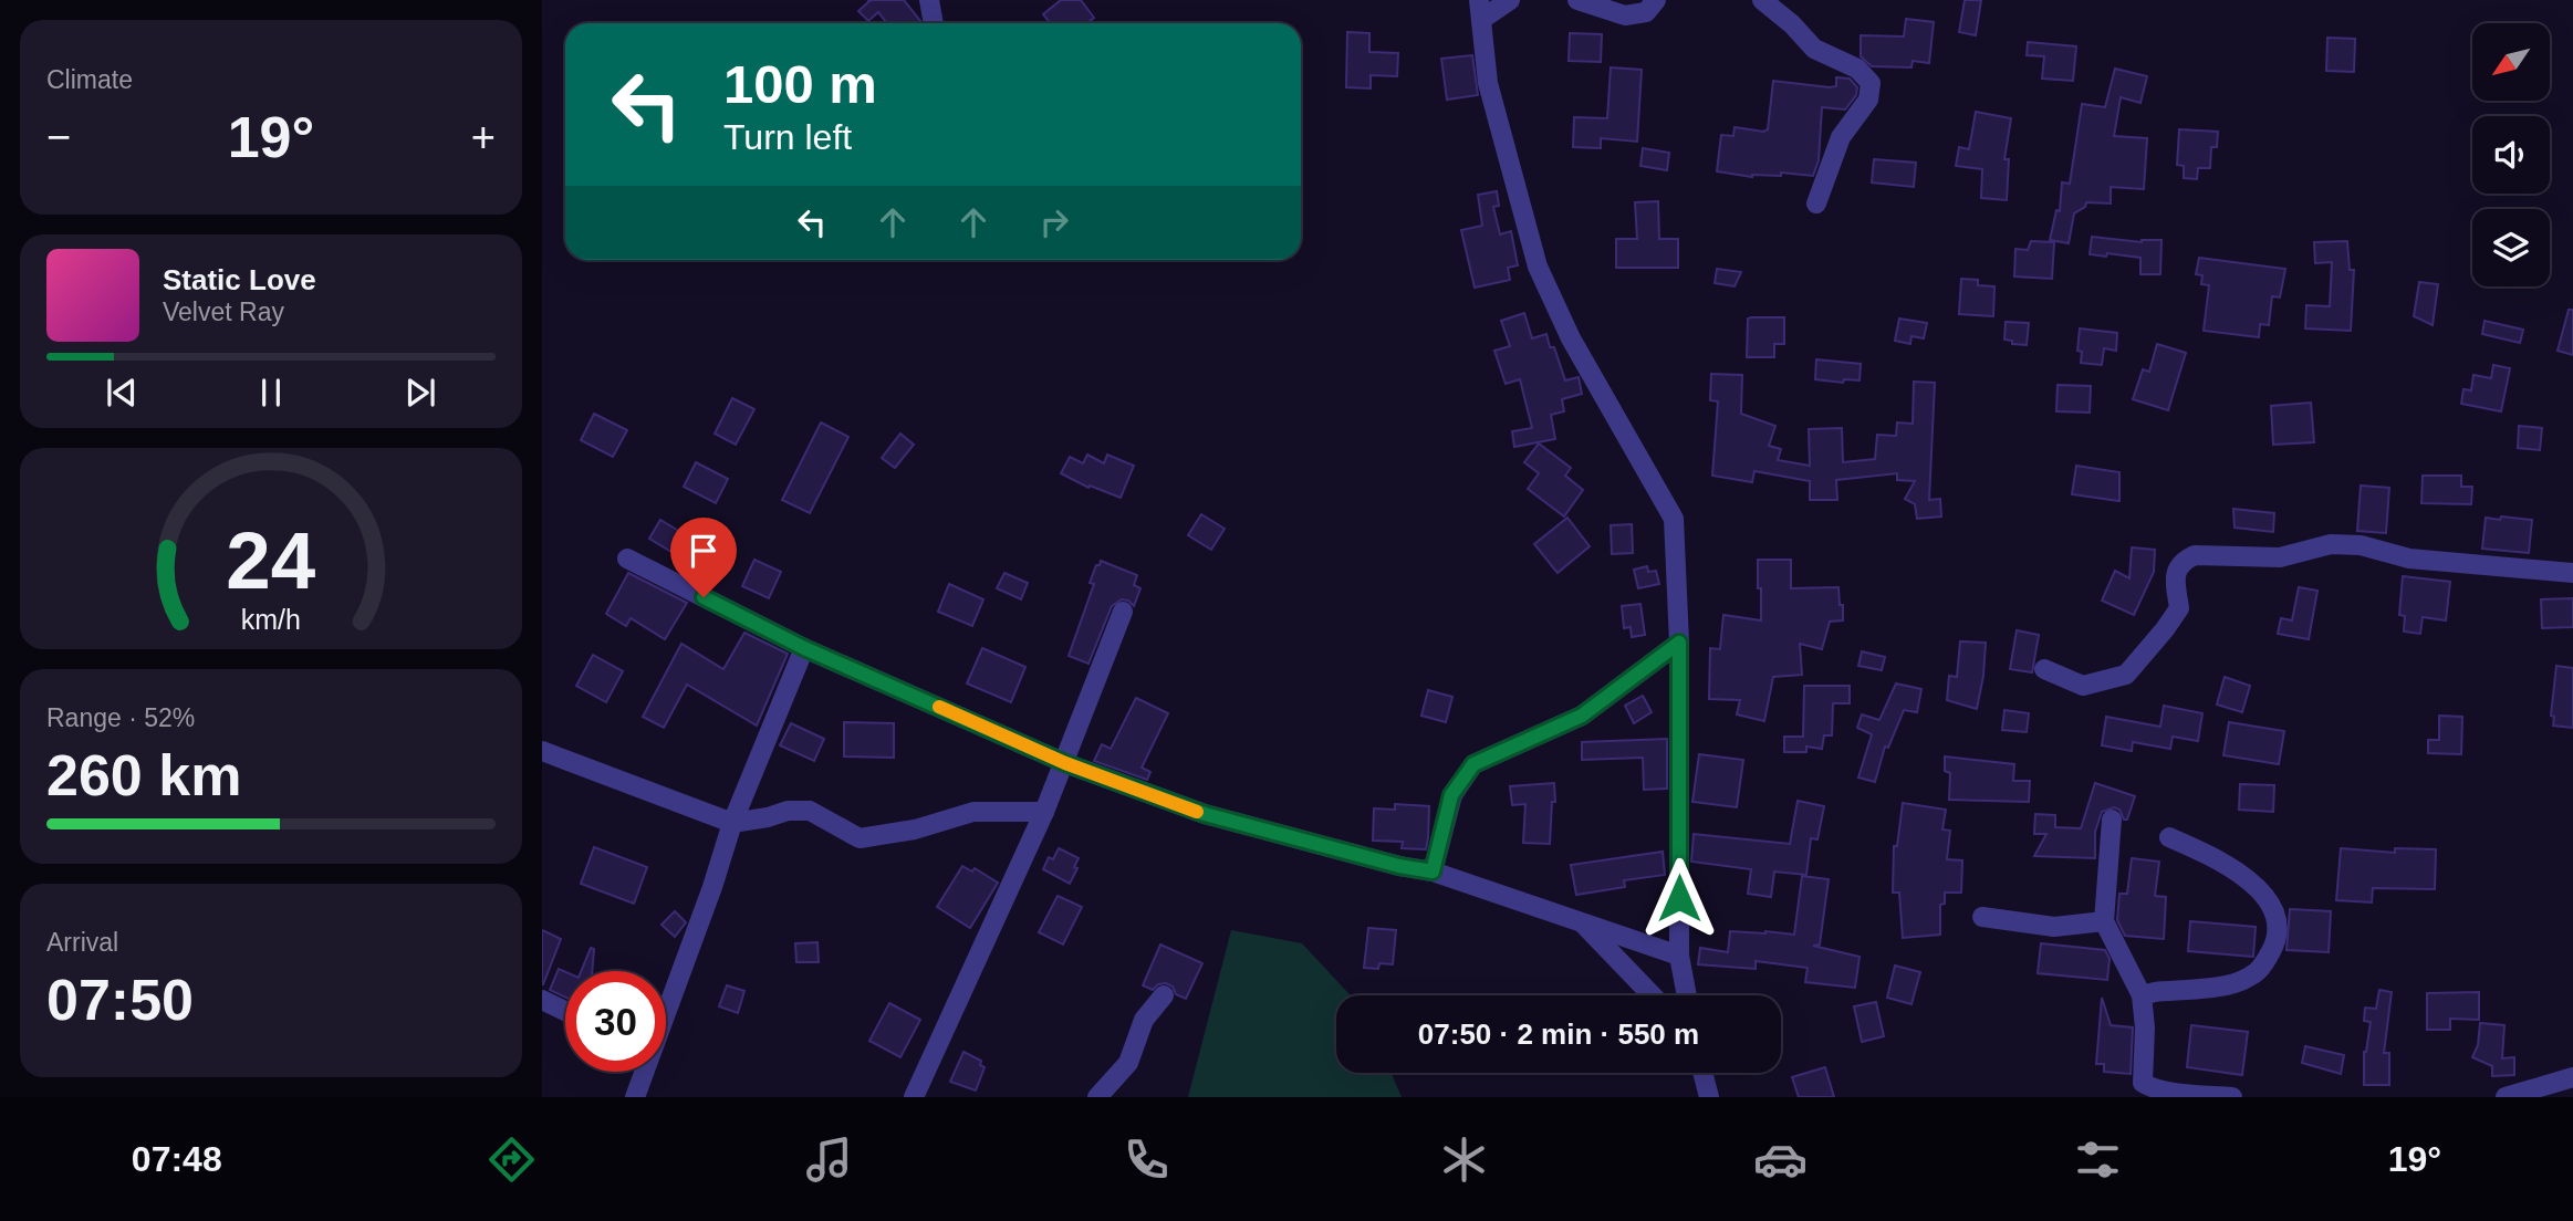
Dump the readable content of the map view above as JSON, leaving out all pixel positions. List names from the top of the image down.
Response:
{
  "north": "bottom left",
  "page": {
    "tile": [
      "Climate",
      ["Range · 52%", "260 km"],
      ["Arrival", "07:50"]
    ],
    "turn": ["100 m", "Turn left"],
    "heat": ["−", "19°", "+"],
    "song": ["Static Love", "Velvet Ray"],
    "limit": "30",
    "trip": "07:50 · 2 min · 550 m",
    "tabs": ["07:48", "19°"],
    "gauge": ["24", "km/h"]
  }
}
